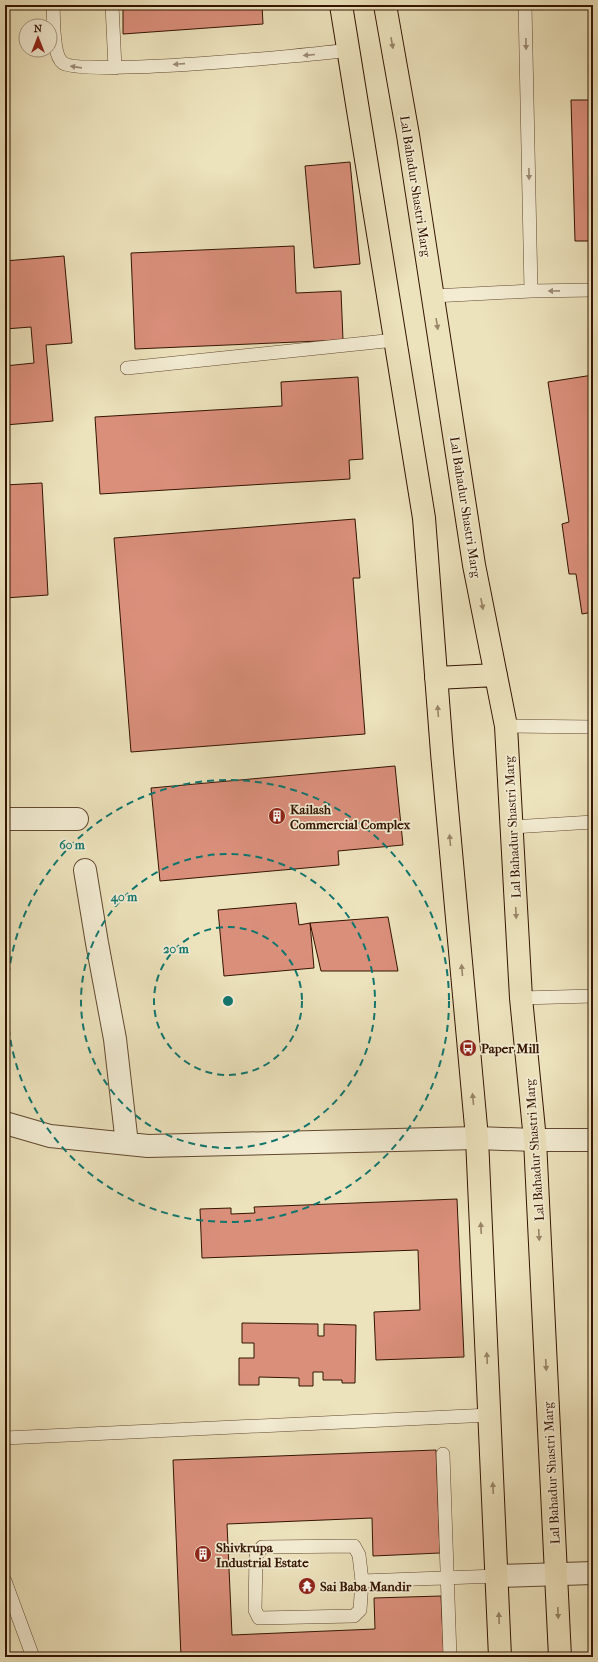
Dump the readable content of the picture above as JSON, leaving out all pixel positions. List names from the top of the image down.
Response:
{
  "streets": {
    "main road": ["Lal Bahadur Shastri Marg"]
  },
  "places": {
    "building": ["Kailash Commercial Complex", "Shivkrupa Industrial Estate"],
    "bus stop": ["Paper Mill"],
    "temple": ["Sai Baba Mandir"]
  },
  "north": "top",
  "rings": ["60 m", "40 m", "20 m"]
}
